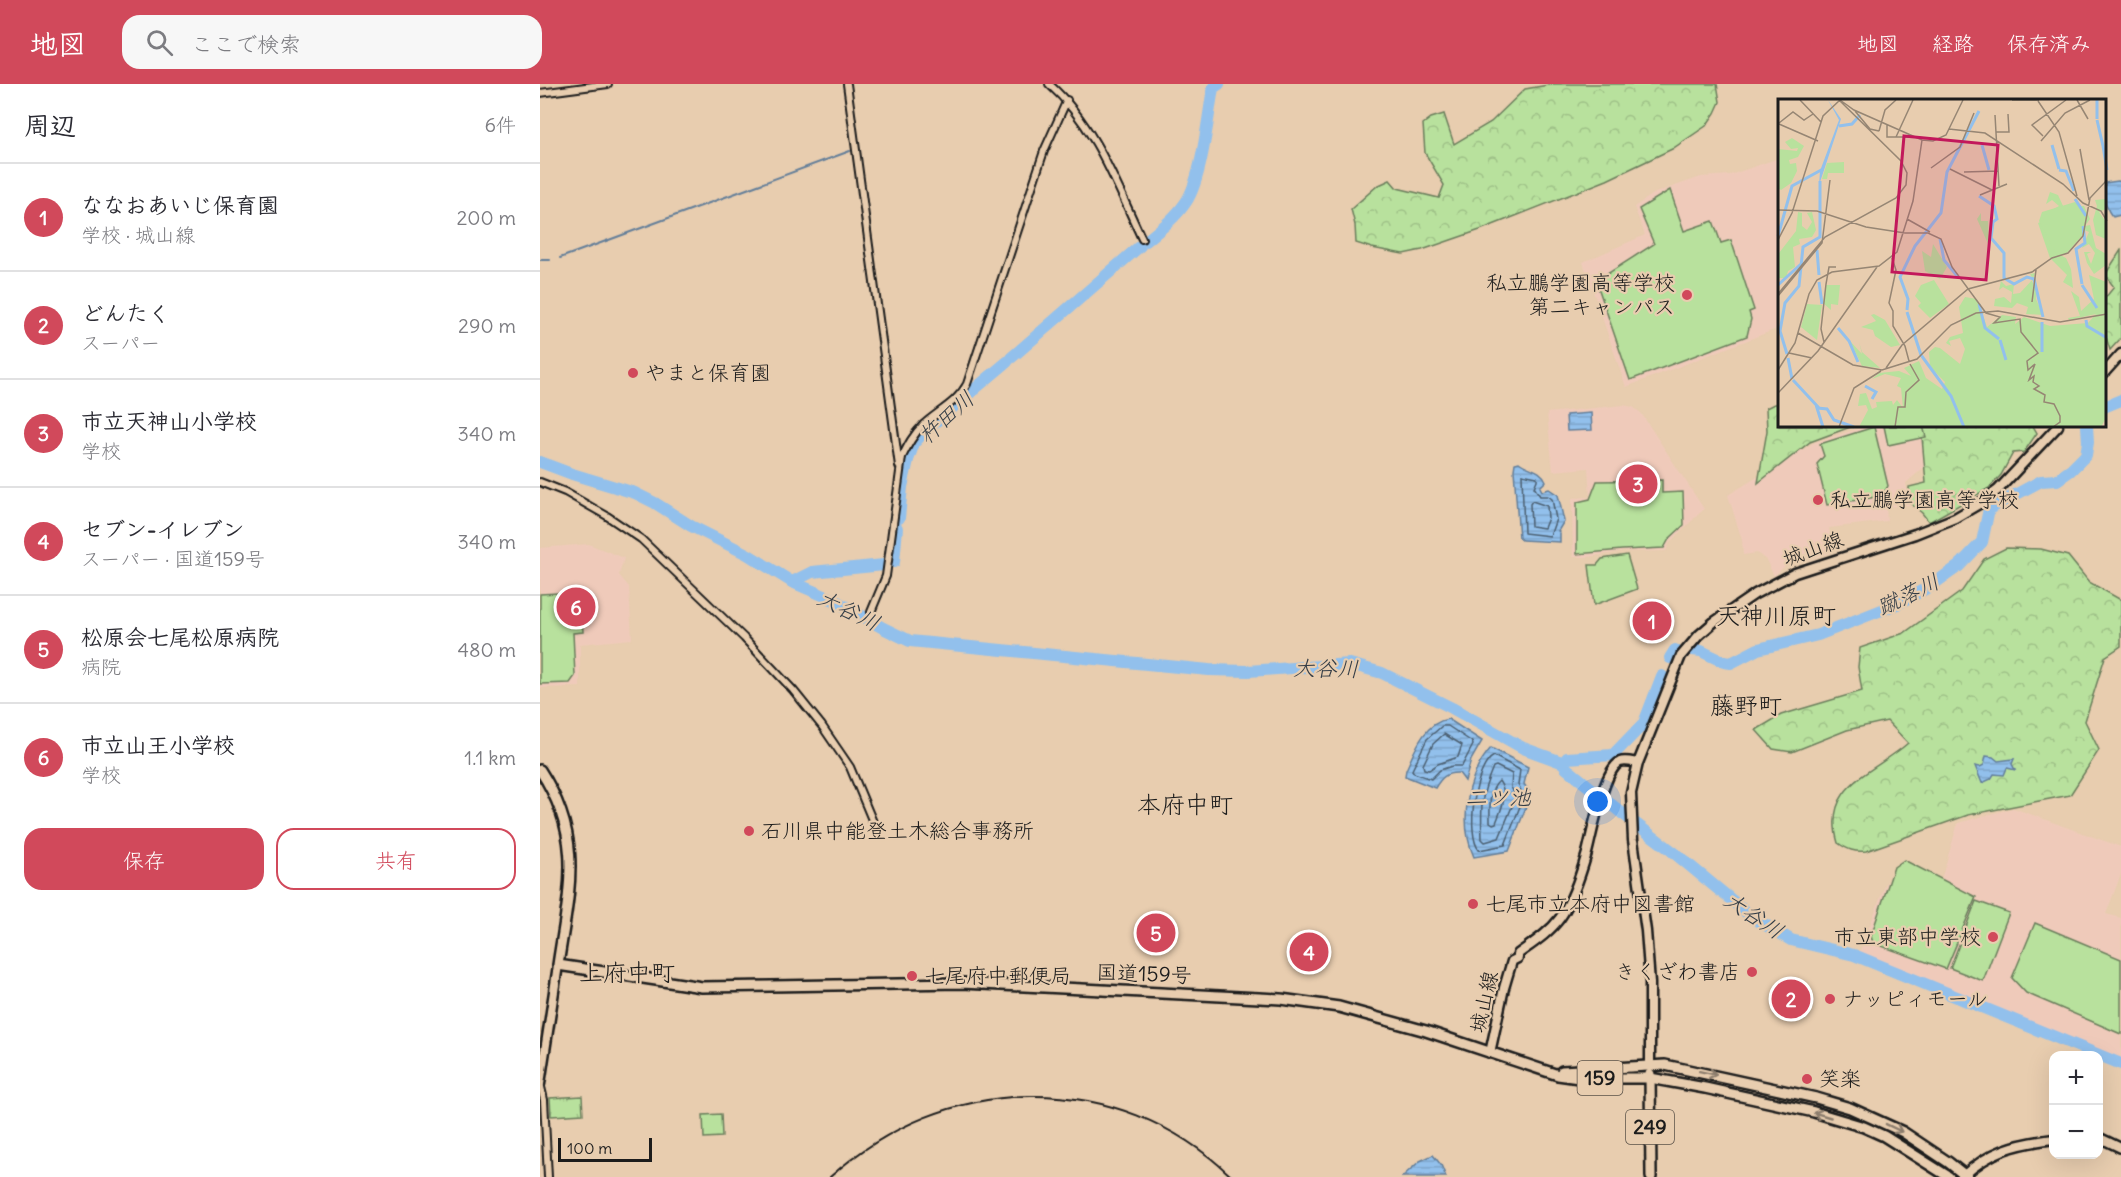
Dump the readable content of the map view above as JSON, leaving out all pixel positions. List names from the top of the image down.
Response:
{
  "streets": {
    "highway": ["国道159号", "159", "249"],
    "main road": ["城山線"]
  },
  "crossings": [
    ["城山線", "国道159号"],
    ["城山線", "159"],
    ["城山線", "249"],
    ["国道159号", "159"],
    ["国道159号", "249"],
    ["159", "249"]
  ],
  "districts": [
    "天神川原町",
    "藤野町",
    "本府中町",
    "上府中町"
  ],
  "water": [
    "杵田川",
    "蹴落川",
    "大谷川",
    "二ツ池"
  ],
  "places": [
    "私立鵬学園高等学校 第二キャンパス",
    "やまと保育園",
    "私立鵬学園高等学校",
    "石川県中能登土木総合事務所",
    "七尾市立本府中図書館",
    "市立東部中学校",
    "きくざわ書店",
    "七尾府中郵便局",
    "ナッピィモール",
    "笑楽"
  ],
  "scale_bar": "100 m",
  "page": {
    "header": "地図",
    "search": "ここで検索",
    "nav": ["地図", "経路", "保存済み"],
    "heading": ["周辺", "6件"],
    "list": [
      {
        "mark": "1",
        "name": "ななおあいじ保育園",
        "note": "学校 · 城山線",
        "value": "200 m"
      },
      {
        "mark": "2",
        "name": "どんたく",
        "note": "スーパー",
        "value": "290 m"
      },
      {
        "mark": "3",
        "name": "市立天神山小学校",
        "note": "学校",
        "value": "340 m"
      },
      {
        "mark": "4",
        "name": "セブン-イレブン",
        "note": "スーパー · 国道159号",
        "value": "340 m"
      },
      {
        "mark": "5",
        "name": "松原会七尾松原病院",
        "note": "病院",
        "value": "480 m"
      },
      {
        "mark": "6",
        "name": "市立山王小学校",
        "note": "学校",
        "value": "1.1 km"
      }
    ],
    "pins": [
      "3",
      "6",
      "1",
      "5",
      "4",
      "2"
    ],
    "buttons": ["保存", "共有"],
    "map_buttons": ["+", "−"],
    "scale": "100 m"
  }
}
